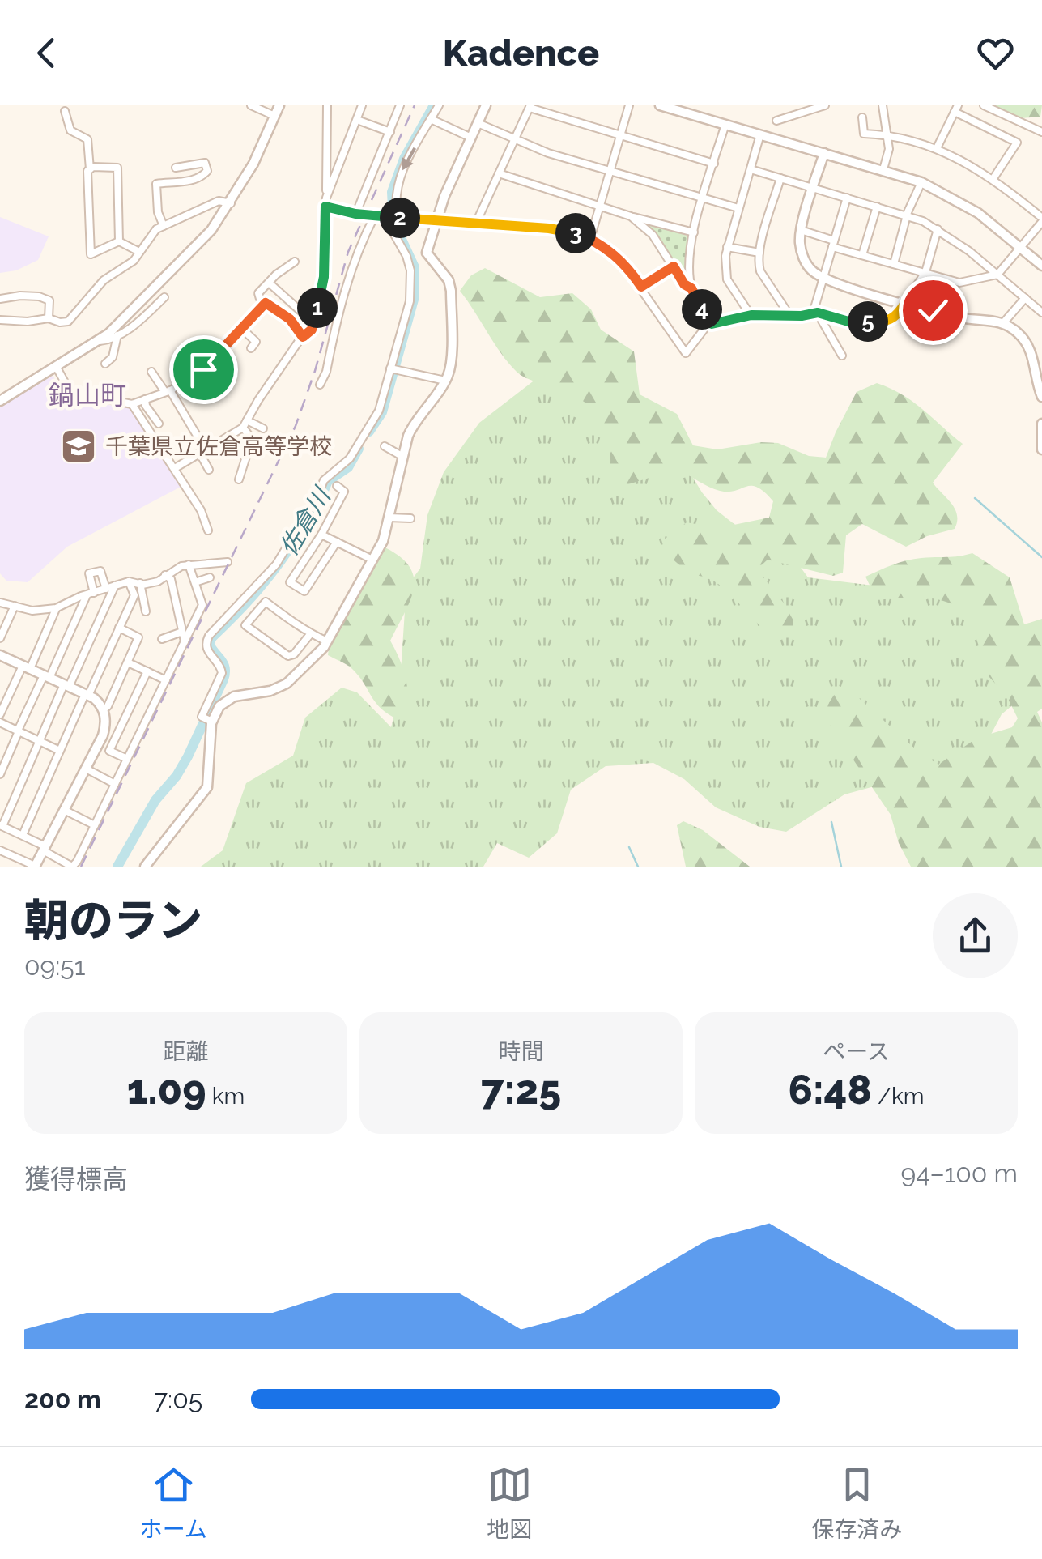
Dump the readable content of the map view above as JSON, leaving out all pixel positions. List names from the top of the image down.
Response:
{
  "districts": ["鍋山町"],
  "water": ["佐倉川"],
  "places": {
    "school or university": ["千葉県立佐倉高等学校"]
  },
  "page": {
    "header": "Kadence",
    "pins": [
      "2",
      "3",
      "1",
      "4",
      "5"
    ],
    "heading": ["朝のラン", "09:51"],
    "stats": [
      ["距離", "1.09 km"],
      ["時間", "7:25"],
      ["ペース", "6:48 /km"]
    ],
    "chart": ["獲得標高", "94–100 m"],
    "list": [
      {
        "name": "200 m",
        "note": "7:05"
      }
    ],
    "tabs": ["ホーム", "地図", "保存済み"]
  }
}
